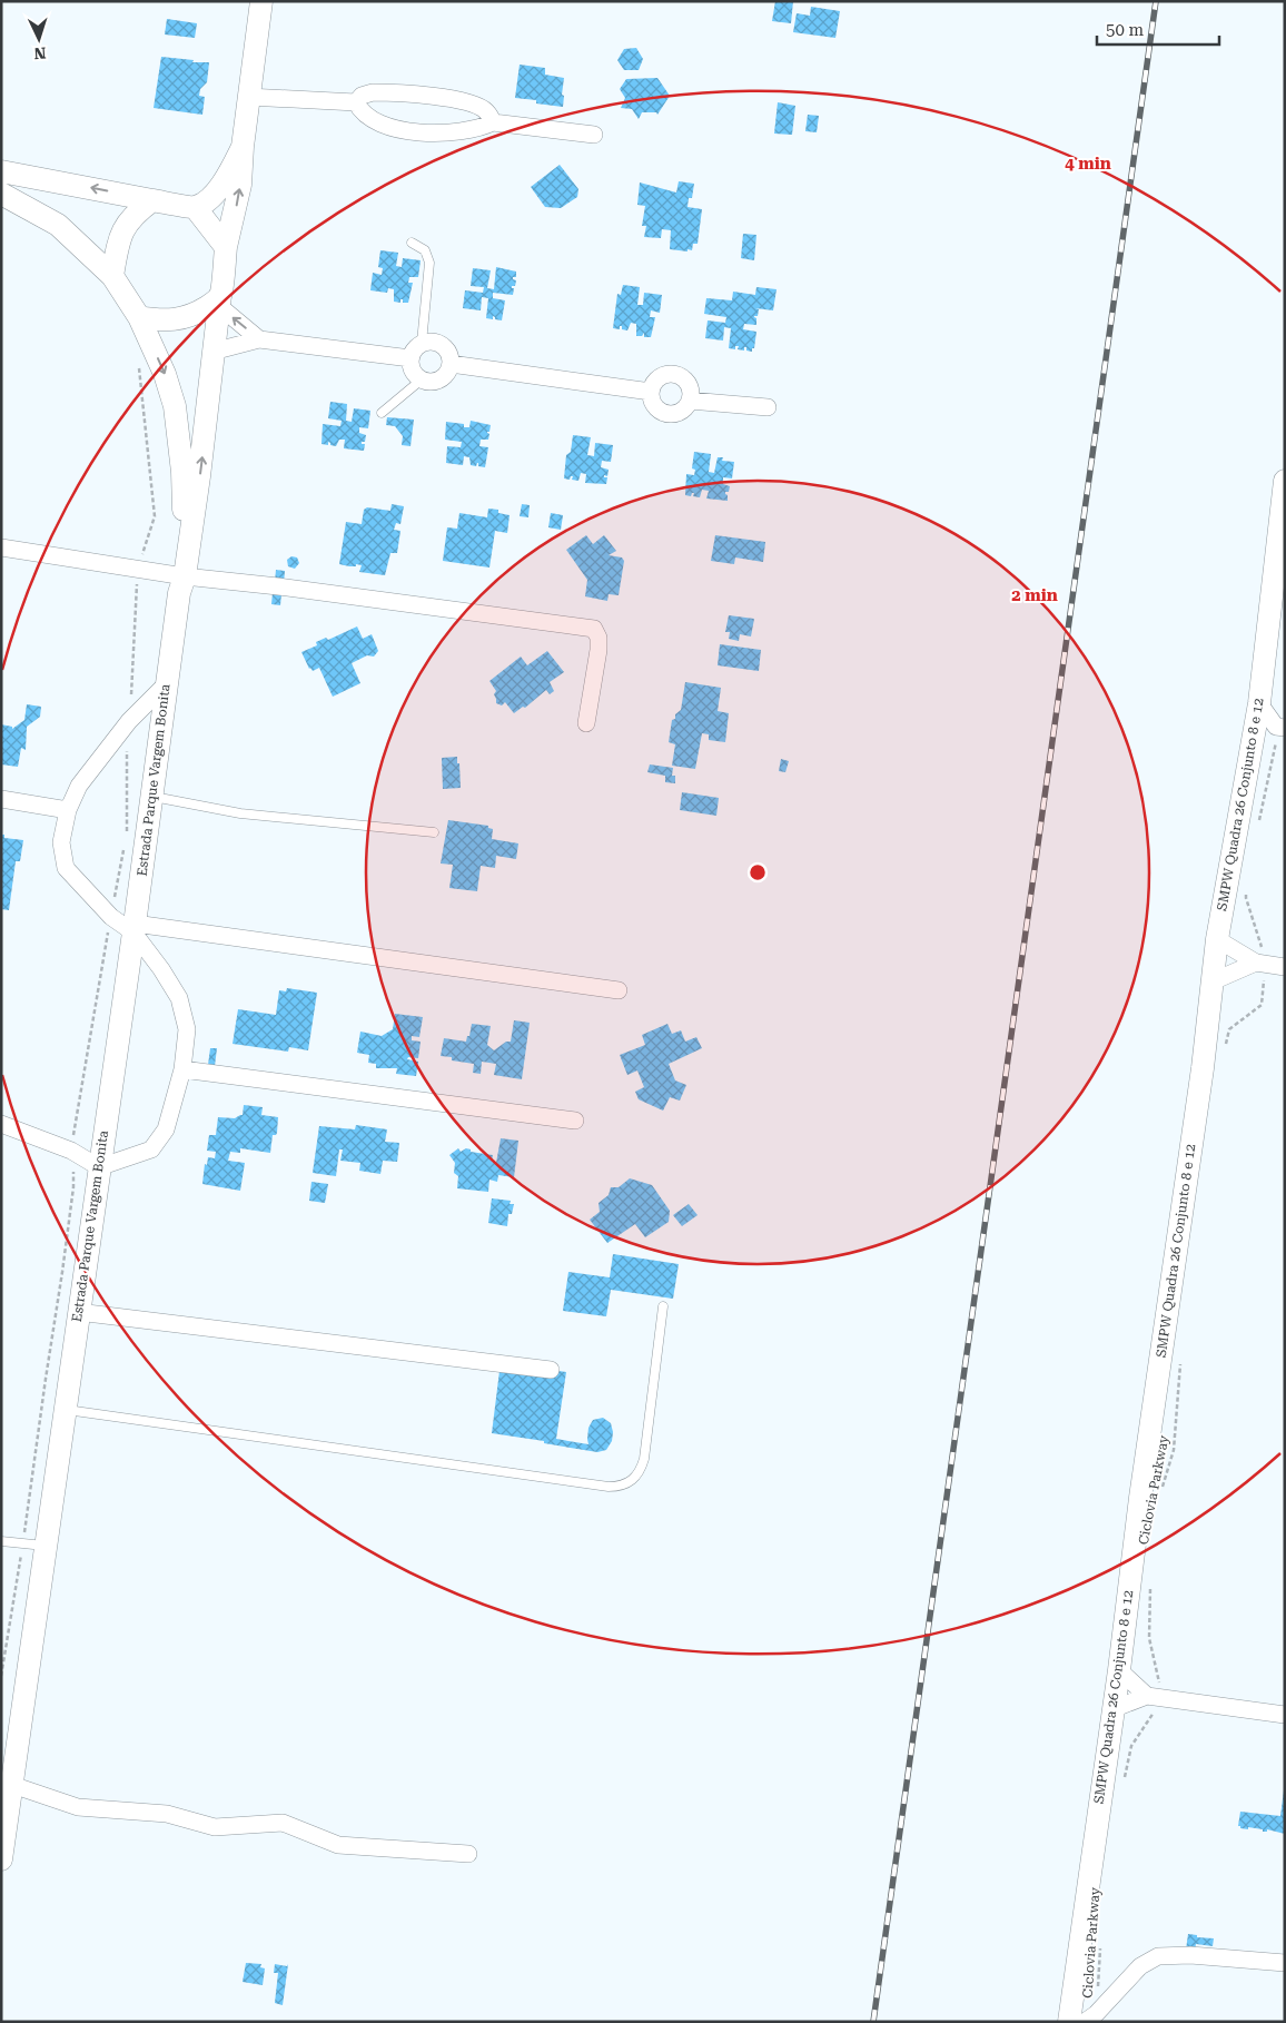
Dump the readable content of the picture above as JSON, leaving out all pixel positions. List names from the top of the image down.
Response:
{
  "streets": {
    "main road": ["Estrada Parque Vargem Bonita", "SMPW Quadra 26 Conjunto 8 e 12"],
    "path": ["Ciclovia Parkway"]
  },
  "scale_bar": "50 m",
  "north": "bottom",
  "rings": ["4 min", "2 min"]
}
